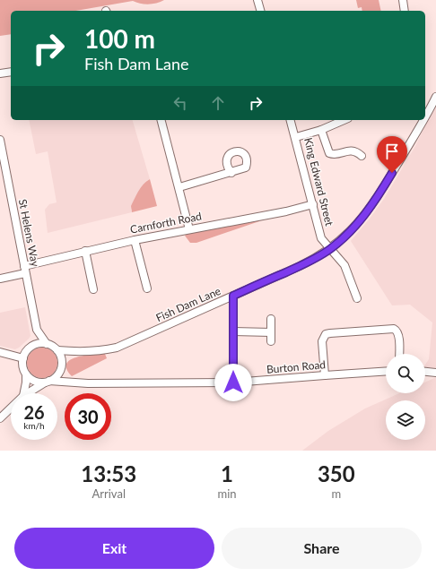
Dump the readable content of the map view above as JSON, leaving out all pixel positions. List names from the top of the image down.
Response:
{
  "streets": {
    "street": [
      "King Edward Street",
      "Carnforth Road",
      "St Helens Way",
      "Fish Dam Lane",
      "Burton Road"
    ]
  },
  "crossings": [
    ["King Edward Street", "Carnforth Road"],
    ["King Edward Street", "Fish Dam Lane"],
    ["Carnforth Road", "St Helens Way"],
    ["St Helens Way", "Fish Dam Lane"],
    ["St Helens Way", "Burton Road"],
    ["Fish Dam Lane", "Burton Road"]
  ],
  "page": {
    "turn": ["100 m", "Fish Dam Lane"],
    "speed": "26 km/h",
    "limit": "30",
    "eta": [
      "13:53",
      "Arrival",
      "1",
      "min",
      "350",
      "m"
    ],
    "buttons": ["Exit", "Share"]
  }
}
